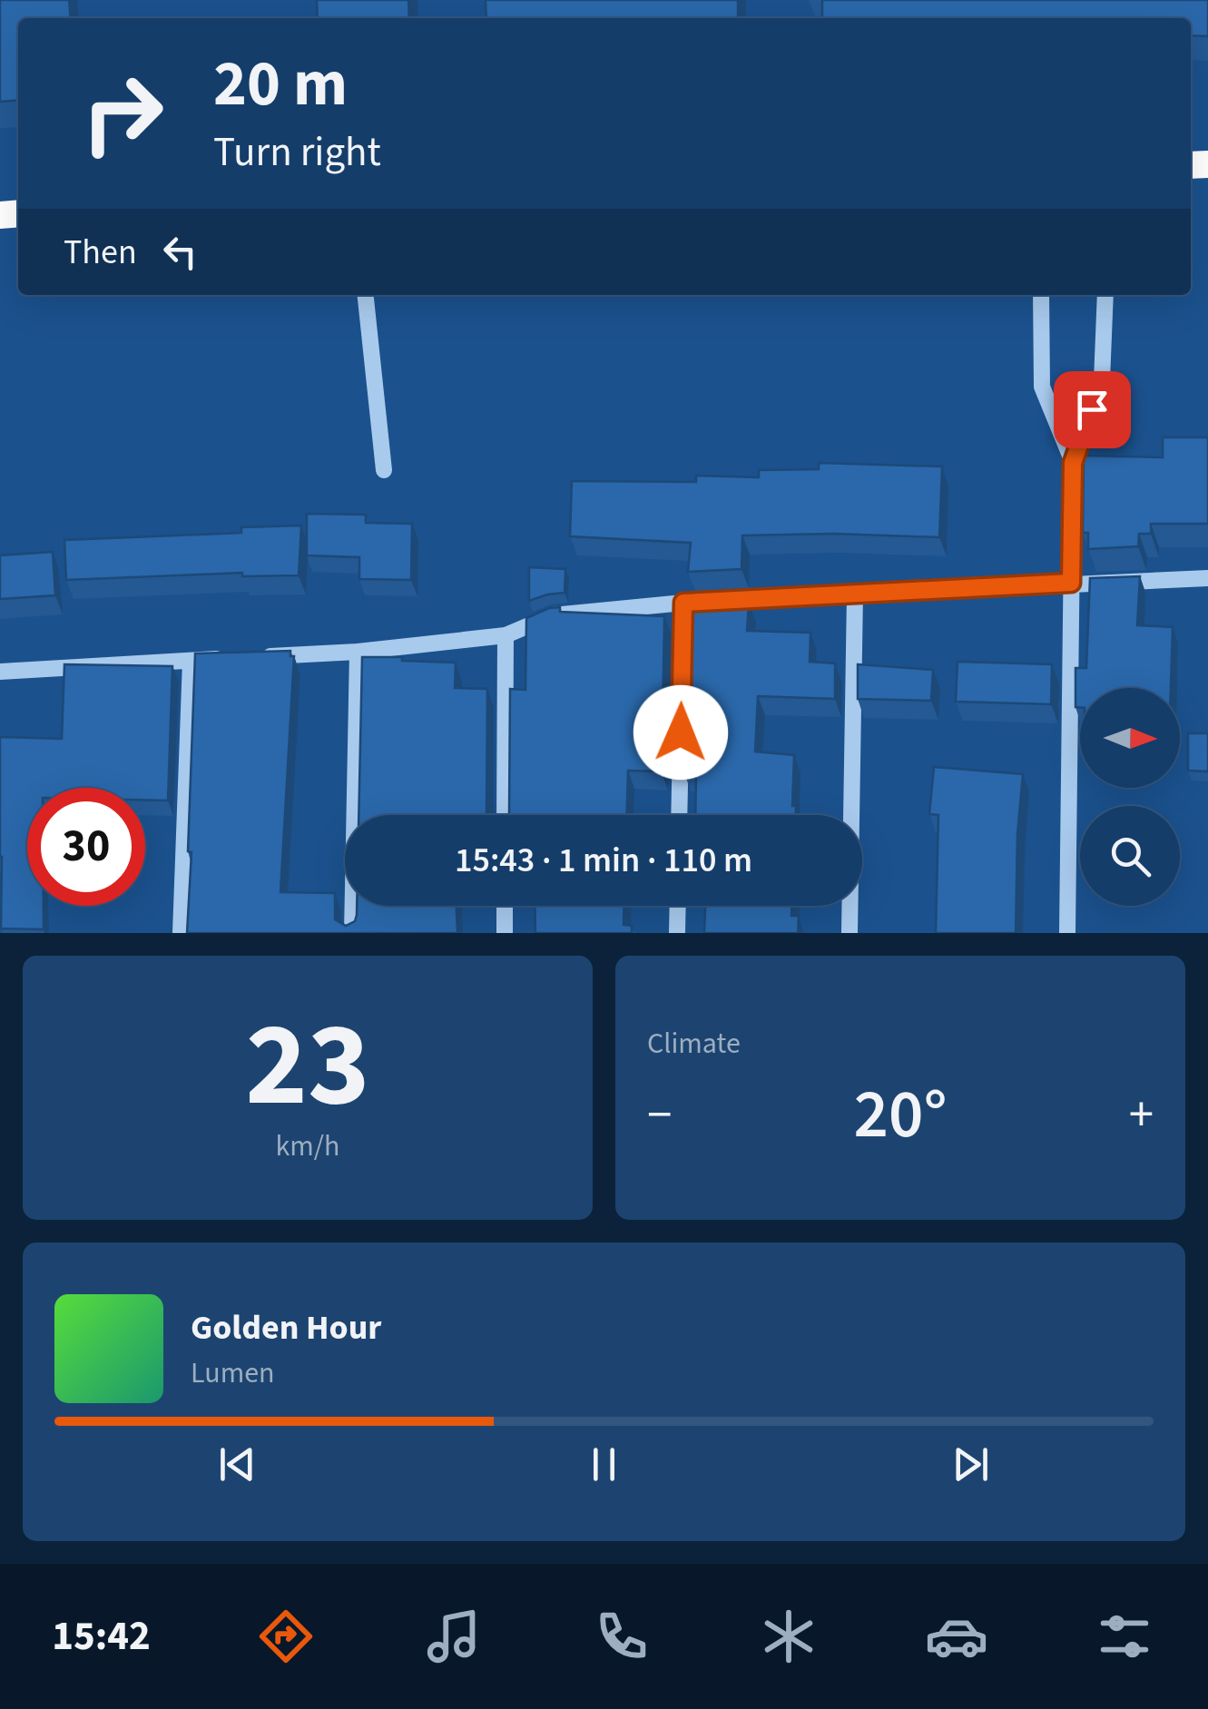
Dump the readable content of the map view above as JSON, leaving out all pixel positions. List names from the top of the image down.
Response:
{
  "north": "right",
  "page": {
    "turn": ["20 m", "Turn right"],
    "then": "Then",
    "limit": "30",
    "trip": "15:43 · 1 min · 110 m",
    "tile": [
      ["23", "km/h"],
      "Climate"
    ],
    "heat": ["−", "20°", "+"],
    "song": ["Golden Hour", "Lumen"],
    "tabs": "15:42"
  }
}
